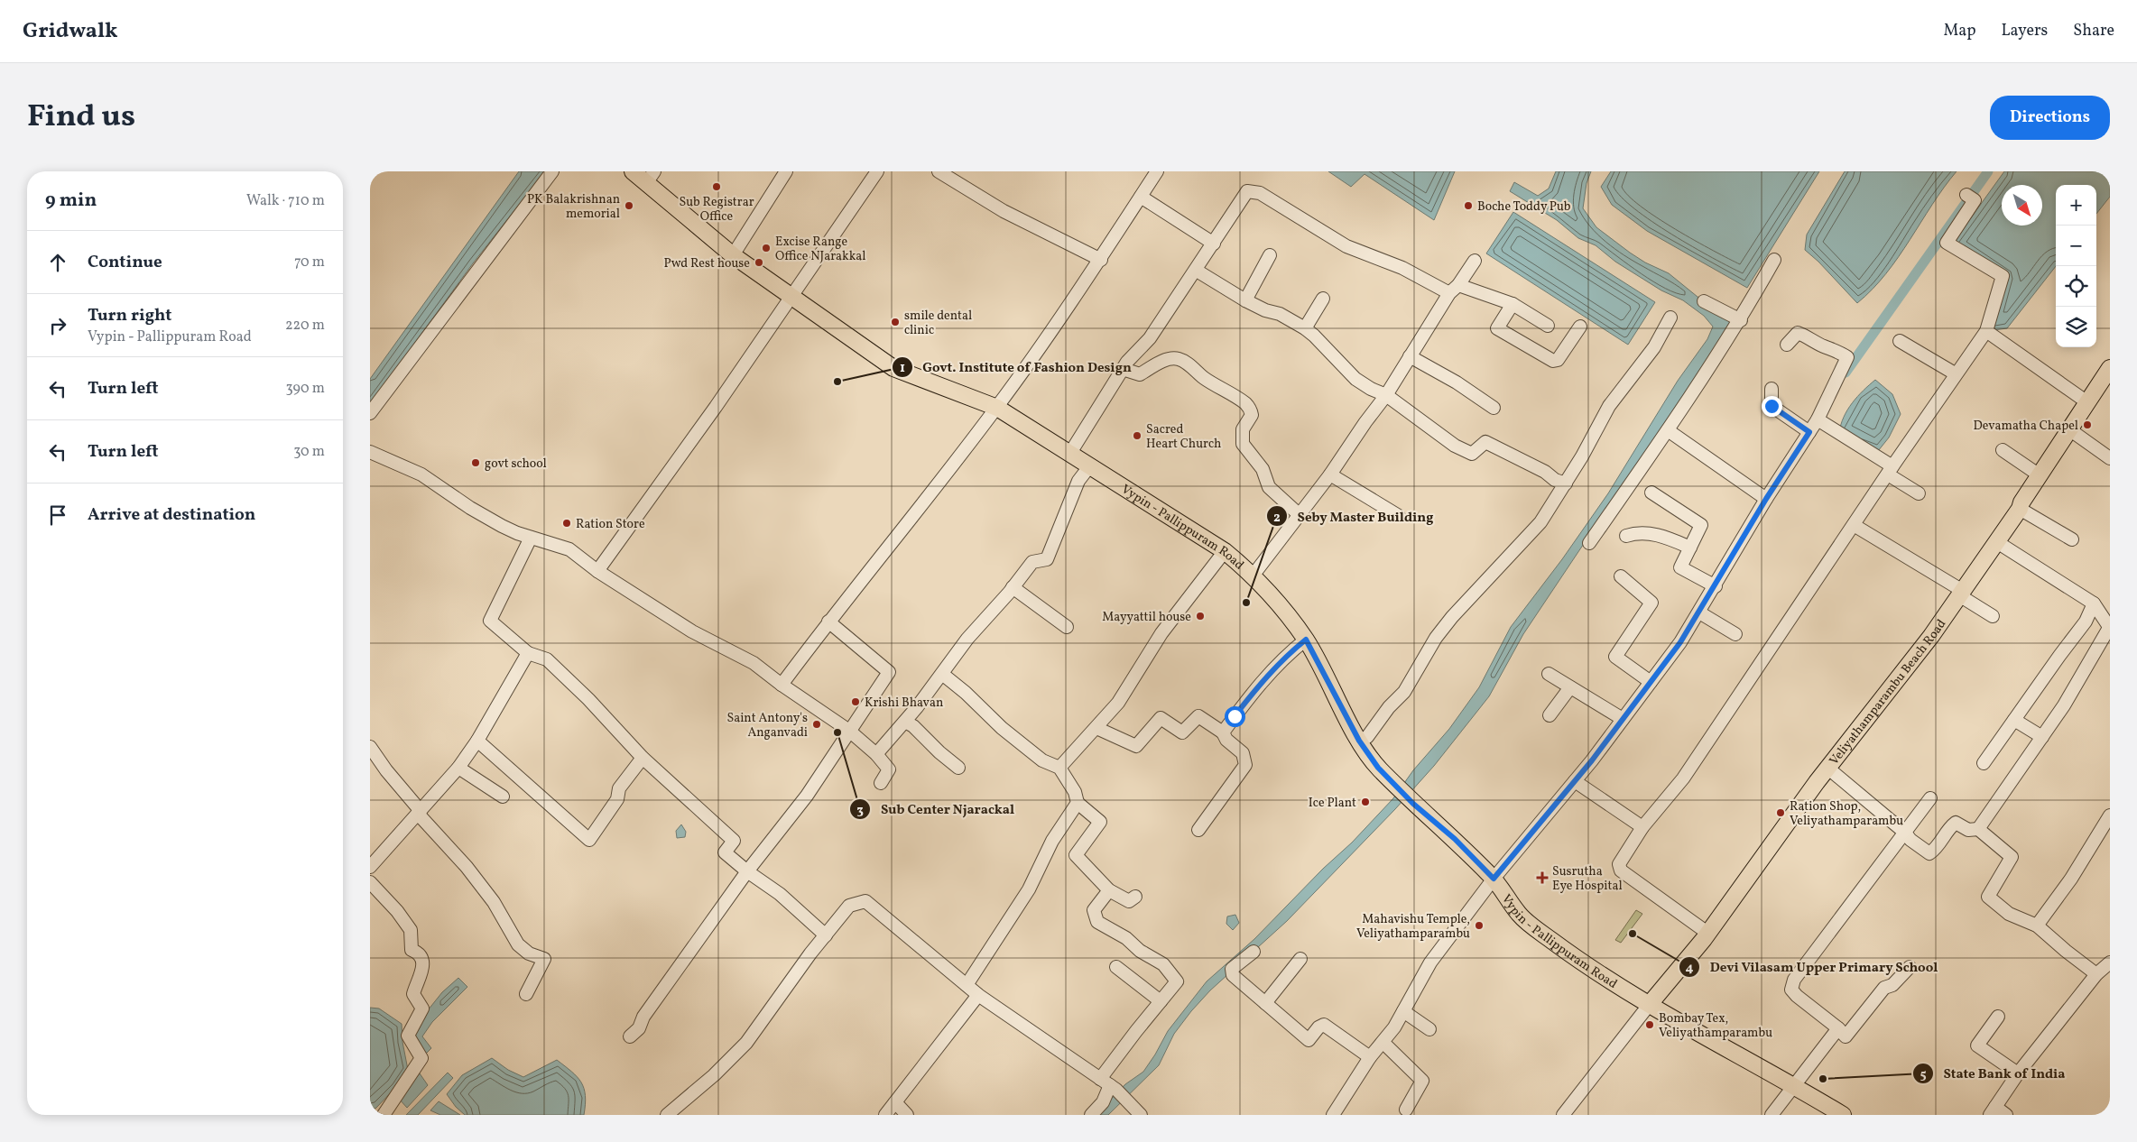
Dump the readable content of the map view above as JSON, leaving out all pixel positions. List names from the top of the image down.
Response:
{
  "streets": {
    "main road": ["Vypin - Pallippuram Road", "Veliyathamparambu Beach Road"]
  },
  "crossings": [
    ["Vypin - Pallippuram Road", "Veliyathamparambu Beach Road"]
  ],
  "places": {
    "other": [
      "Sub Registrar Office",
      "PK Balakrishnan memorial",
      "Boche Toddy Pub",
      "Excise Range Office NJarakkal",
      "Pwd Rest house",
      "smile dental clinic",
      "Govt. Institute of Fashion Design",
      "Devamatha Chapel",
      "Sacred Heart Church",
      "govt school",
      "Ration Store",
      "Seby Master Building",
      "Mayyattil house",
      "Krishi Bhavan",
      "Saint Antony's Anganvadi",
      "Sub Center Njarackal",
      "Ice Plant",
      "Ration Shop, Veliyathamparambu",
      "Mahavishu Temple, Veliyathamparambu",
      "Devi Vilasam Upper Primary School",
      "Bombay Tex, Veliyathamparambu",
      "State Bank of India"
    ],
    "health": ["Susrutha Eye Hospital"]
  },
  "north": "bottom right",
  "page": {
    "header": "Gridwalk",
    "nav": ["Map", "Layers", "Share"],
    "title": "Find us",
    "buttons": "Directions",
    "heading": ["9 min", "Walk · 710 m"],
    "map_buttons": ["+", "−"],
    "list": [
      ["Continue", "70 m"],
      ["Turn right", "Vypin - Pallippuram Road", "220 m"],
      ["Turn left", "390 m"],
      ["Turn left", "30 m"],
      "Arrive at destination"
    ]
  }
}
